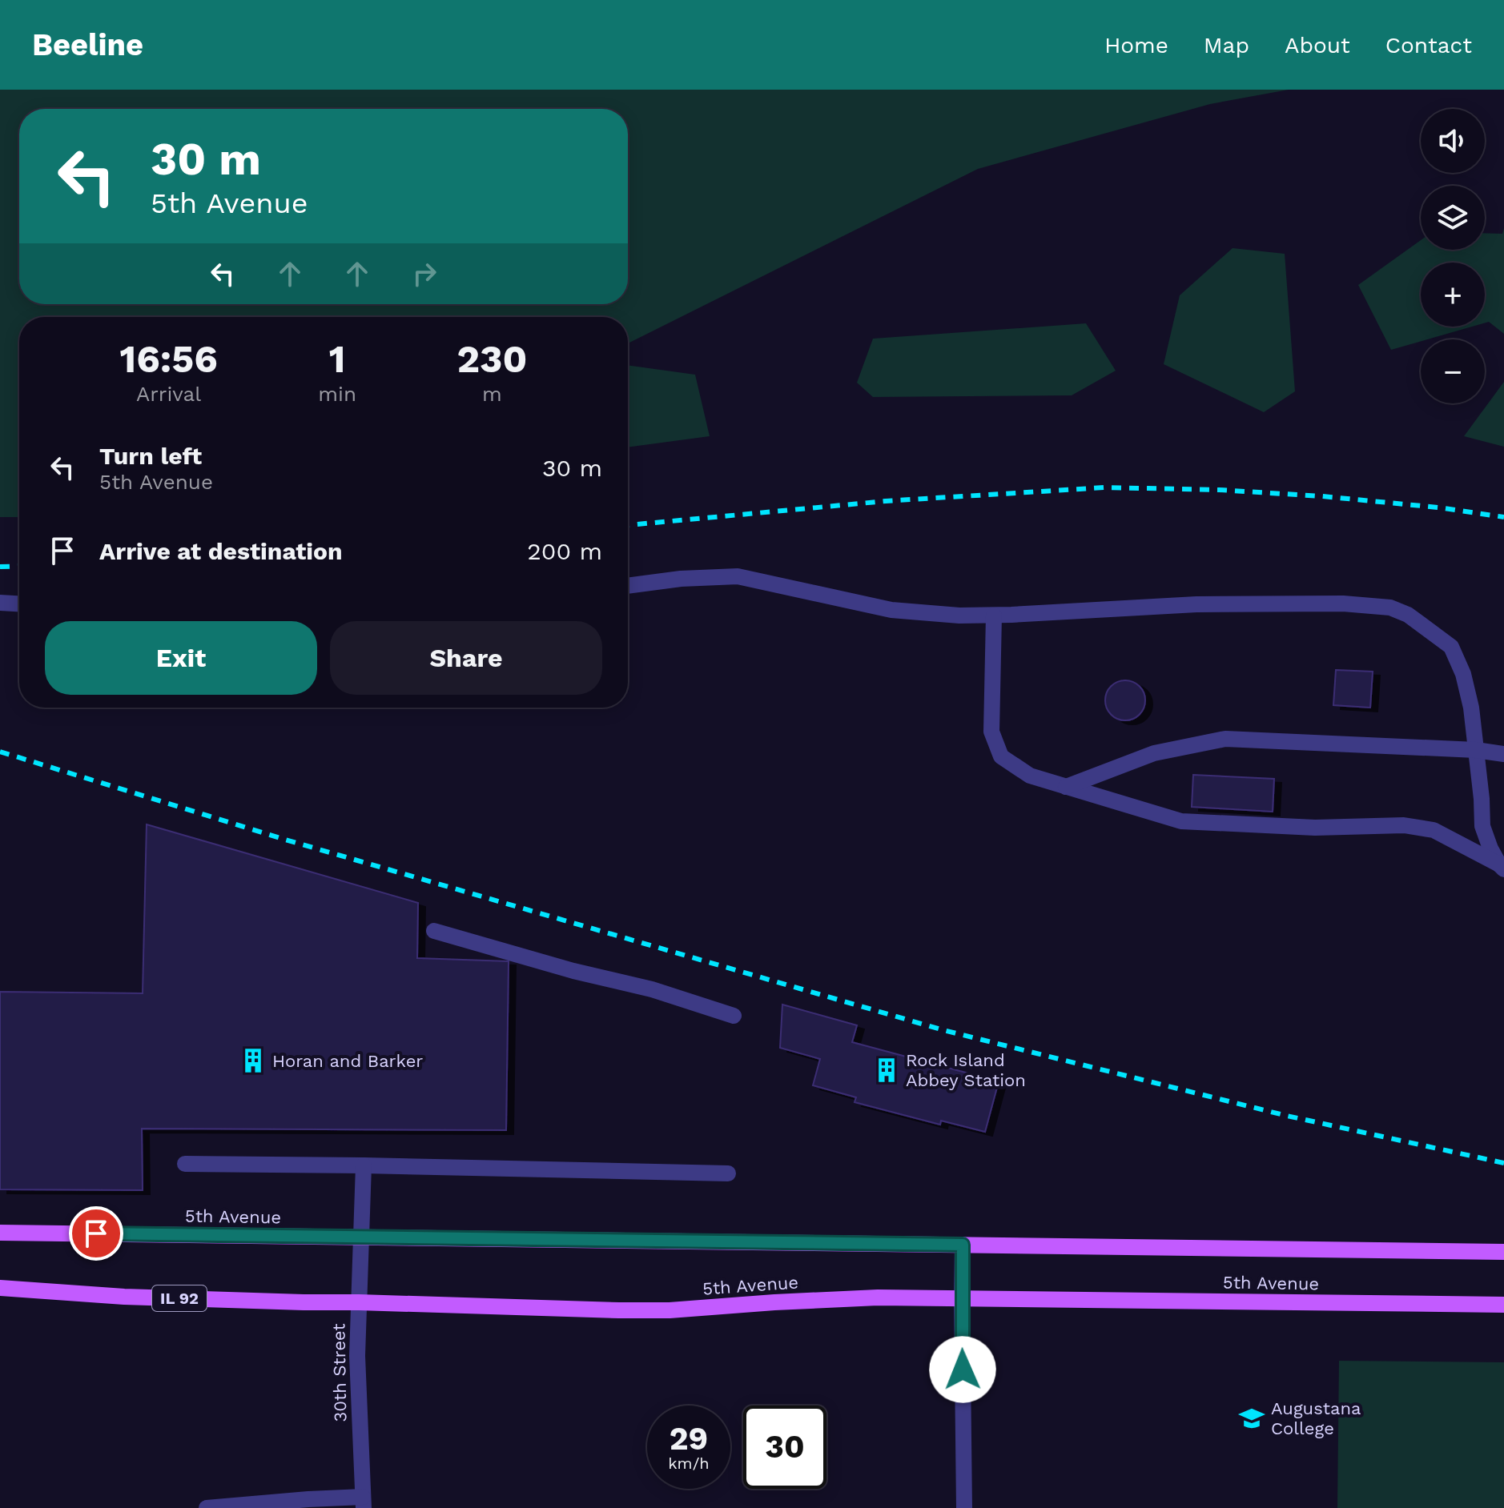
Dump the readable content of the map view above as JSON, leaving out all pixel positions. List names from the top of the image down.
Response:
{
  "streets": {
    "main road": ["5th Avenue", "IL 92"],
    "street": ["30th Street"]
  },
  "crossings": [
    ["5th Avenue", "30th Street"]
  ],
  "places": {
    "building": ["Horan and Barker", "Rock Island Abbey Station"],
    "school or university": ["Augustana College"]
  },
  "page": {
    "header": "Beeline",
    "nav": [
      "Home",
      "Map",
      "About",
      "Contact"
    ],
    "map_buttons": ["+", "−"],
    "turn": ["30 m", "5th Avenue"],
    "eta": [
      "16:56",
      "Arrival",
      "1",
      "min",
      "230",
      "m"
    ],
    "list": [
      {
        "name": "Turn left",
        "note": "5th Avenue",
        "value": "30 m"
      },
      {
        "name": "Arrive at destination",
        "value": "200 m"
      }
    ],
    "buttons": ["Exit", "Share"],
    "speed": "29 km/h",
    "limit": "30"
  }
}
